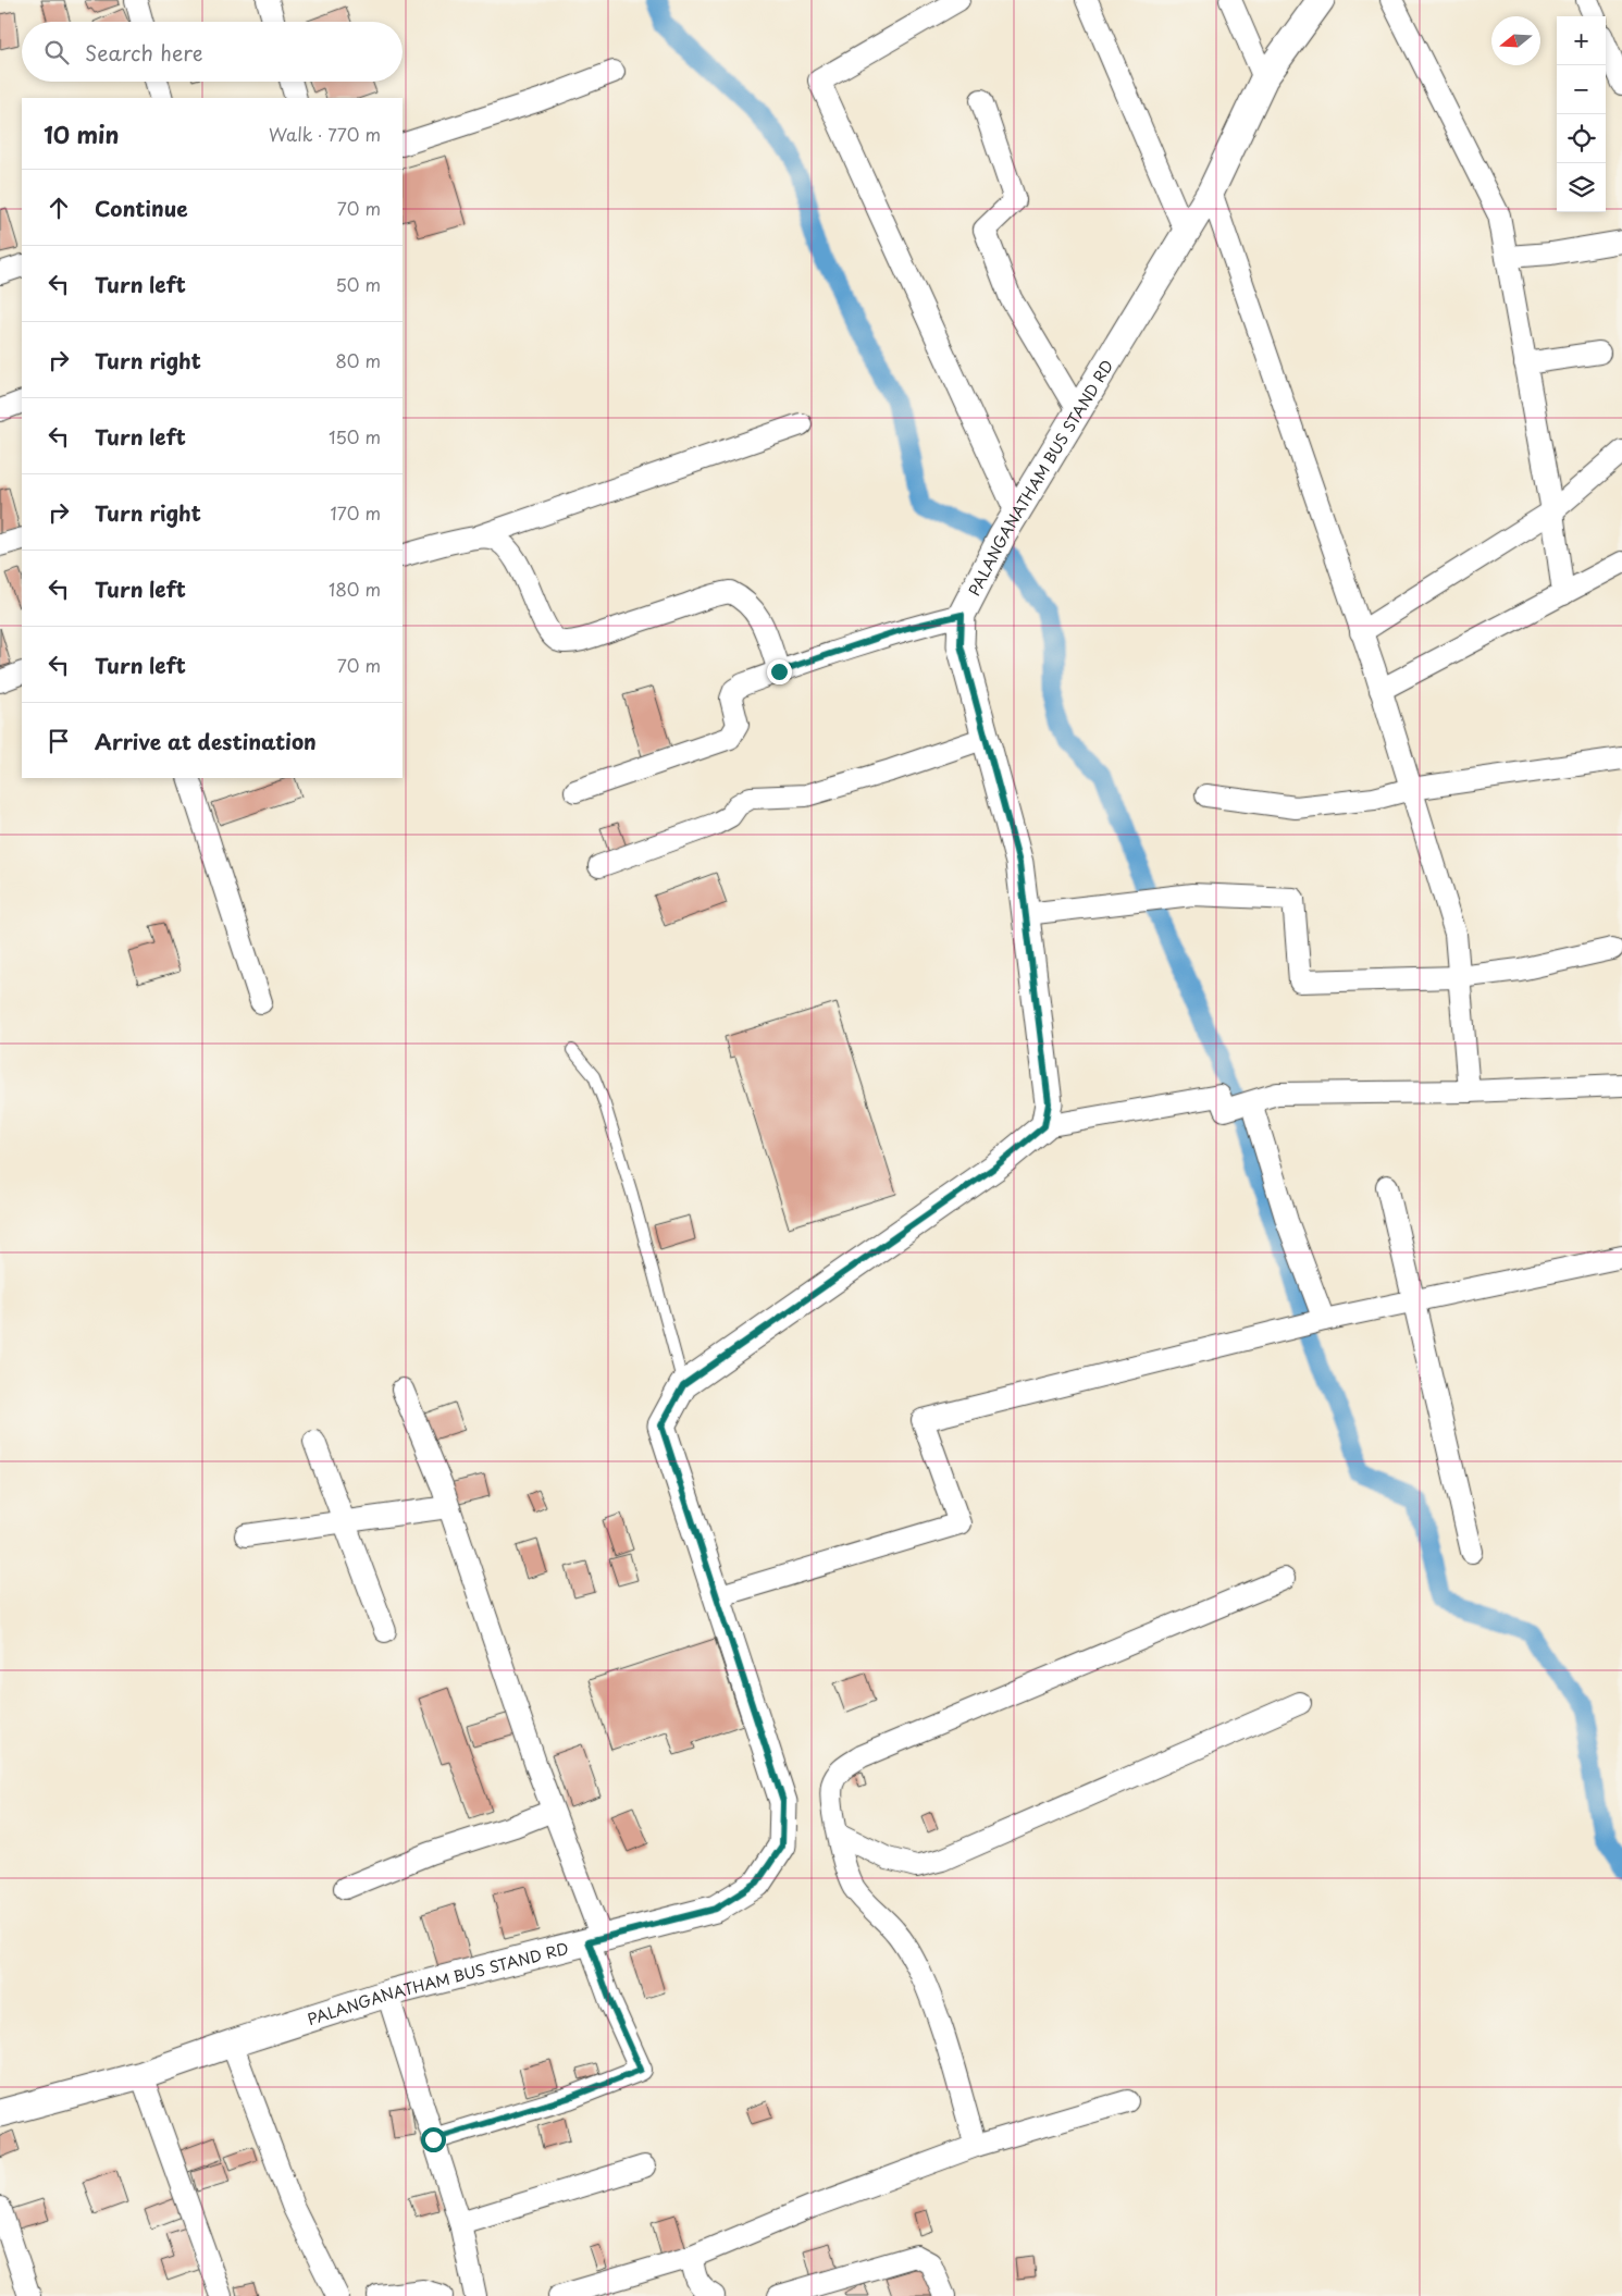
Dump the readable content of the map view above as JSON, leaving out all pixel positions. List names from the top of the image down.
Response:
{
  "streets": {
    "street": ["PALANGANATHAM BUS STAND RD"]
  },
  "north": "left",
  "page": {
    "map_buttons": ["+", "−"],
    "search": "Search here",
    "heading": ["10 min", "Walk · 770 m"],
    "list": [
      ["Continue", "70 m"],
      ["Turn left", "50 m"],
      ["Turn right", "80 m"],
      ["Turn left", "150 m"],
      ["Turn right", "170 m"],
      ["Turn left", "180 m"],
      ["Turn left", "70 m"],
      "Arrive at destination"
    ]
  }
}
